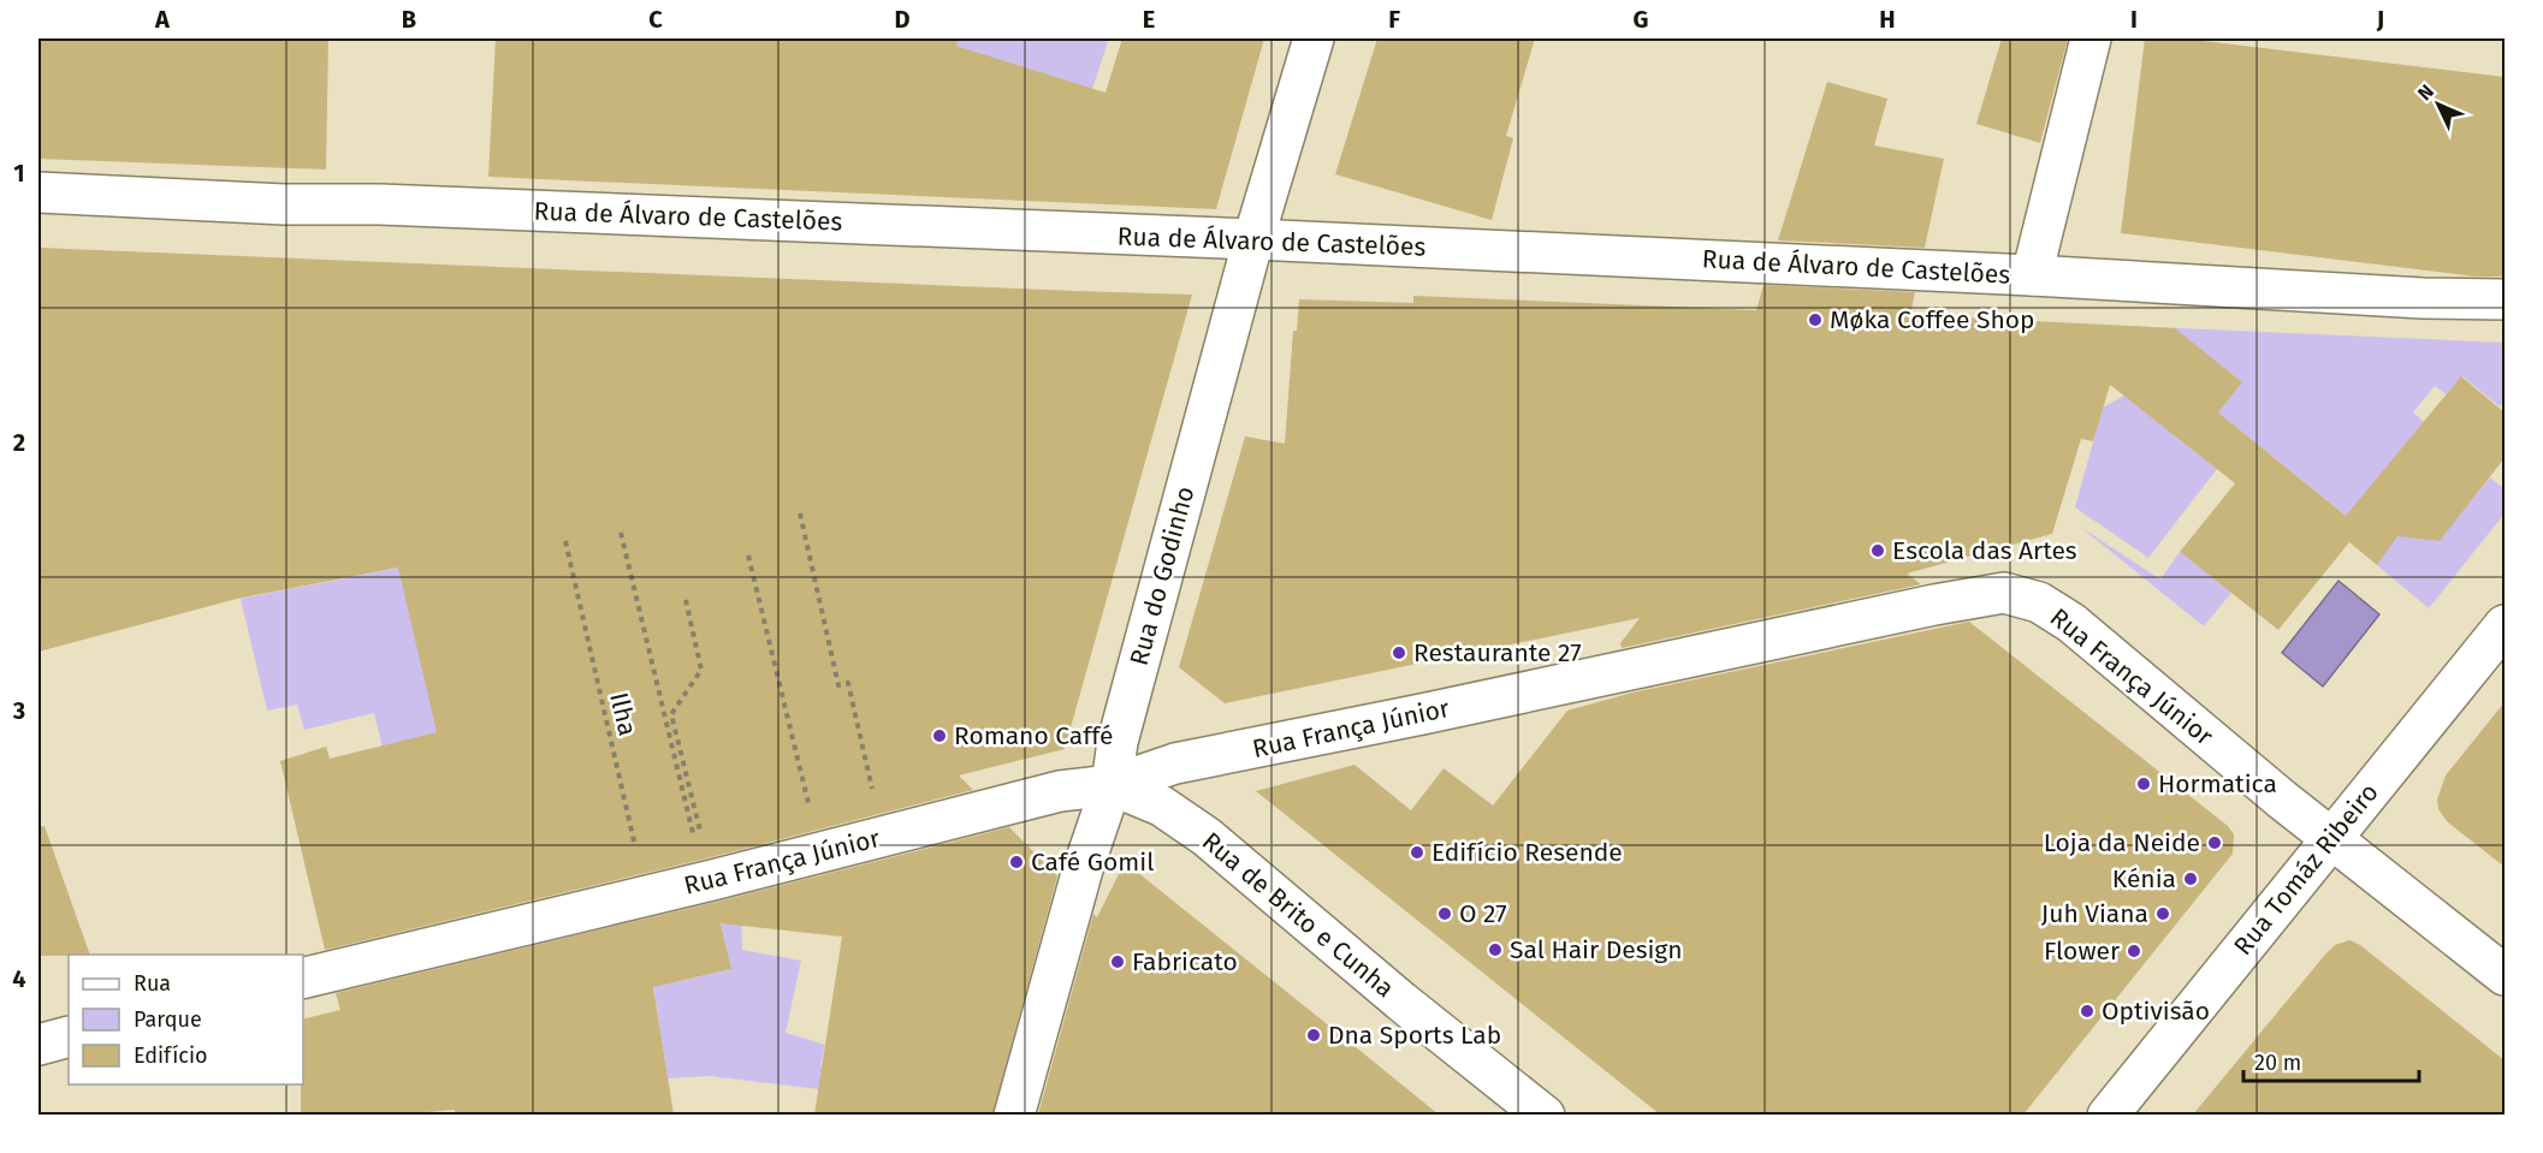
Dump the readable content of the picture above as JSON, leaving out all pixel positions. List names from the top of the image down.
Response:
{
  "streets": {
    "street": [
      "Rua de Álvaro de Castelões",
      "Rua do Godinho",
      "Rua França Júnior",
      "Rua Tomáz Ribeiro",
      "Rua de Brito e Cunha"
    ],
    "path": ["Ilha"]
  },
  "crossings": [
    ["Rua de Álvaro de Castelões", "Rua do Godinho"],
    ["Rua do Godinho", "Rua França Júnior"],
    ["Rua do Godinho", "Rua de Brito e Cunha"],
    ["Rua França Júnior", "Ilha"],
    ["Rua França Júnior", "Rua Tomáz Ribeiro"],
    ["Rua França Júnior", "Rua de Brito e Cunha"]
  ],
  "places": [
    "Møka Coffee Shop",
    "Escola das Artes",
    "Restaurante 27",
    "Romano Caffé",
    "Hormatica",
    "Loja da Neide",
    "Edifício Resende",
    "Café Gomil",
    "Kénia",
    "O 27",
    "Juh Viana",
    "Sal Hair Design",
    "Flower",
    "Fabricato",
    "Optivisão",
    "Dna Sports Lab"
  ],
  "legend": ["Rua", "Parque", "Edifício"],
  "scale_bar": "20 m",
  "north": "top left",
  "grid": {
    "columns": [
      "A",
      "B",
      "C",
      "D",
      "E",
      "F",
      "G",
      "H",
      "I",
      "J"
    ],
    "rows": [
      "1",
      "2",
      "3",
      "4"
    ]
  }
}
